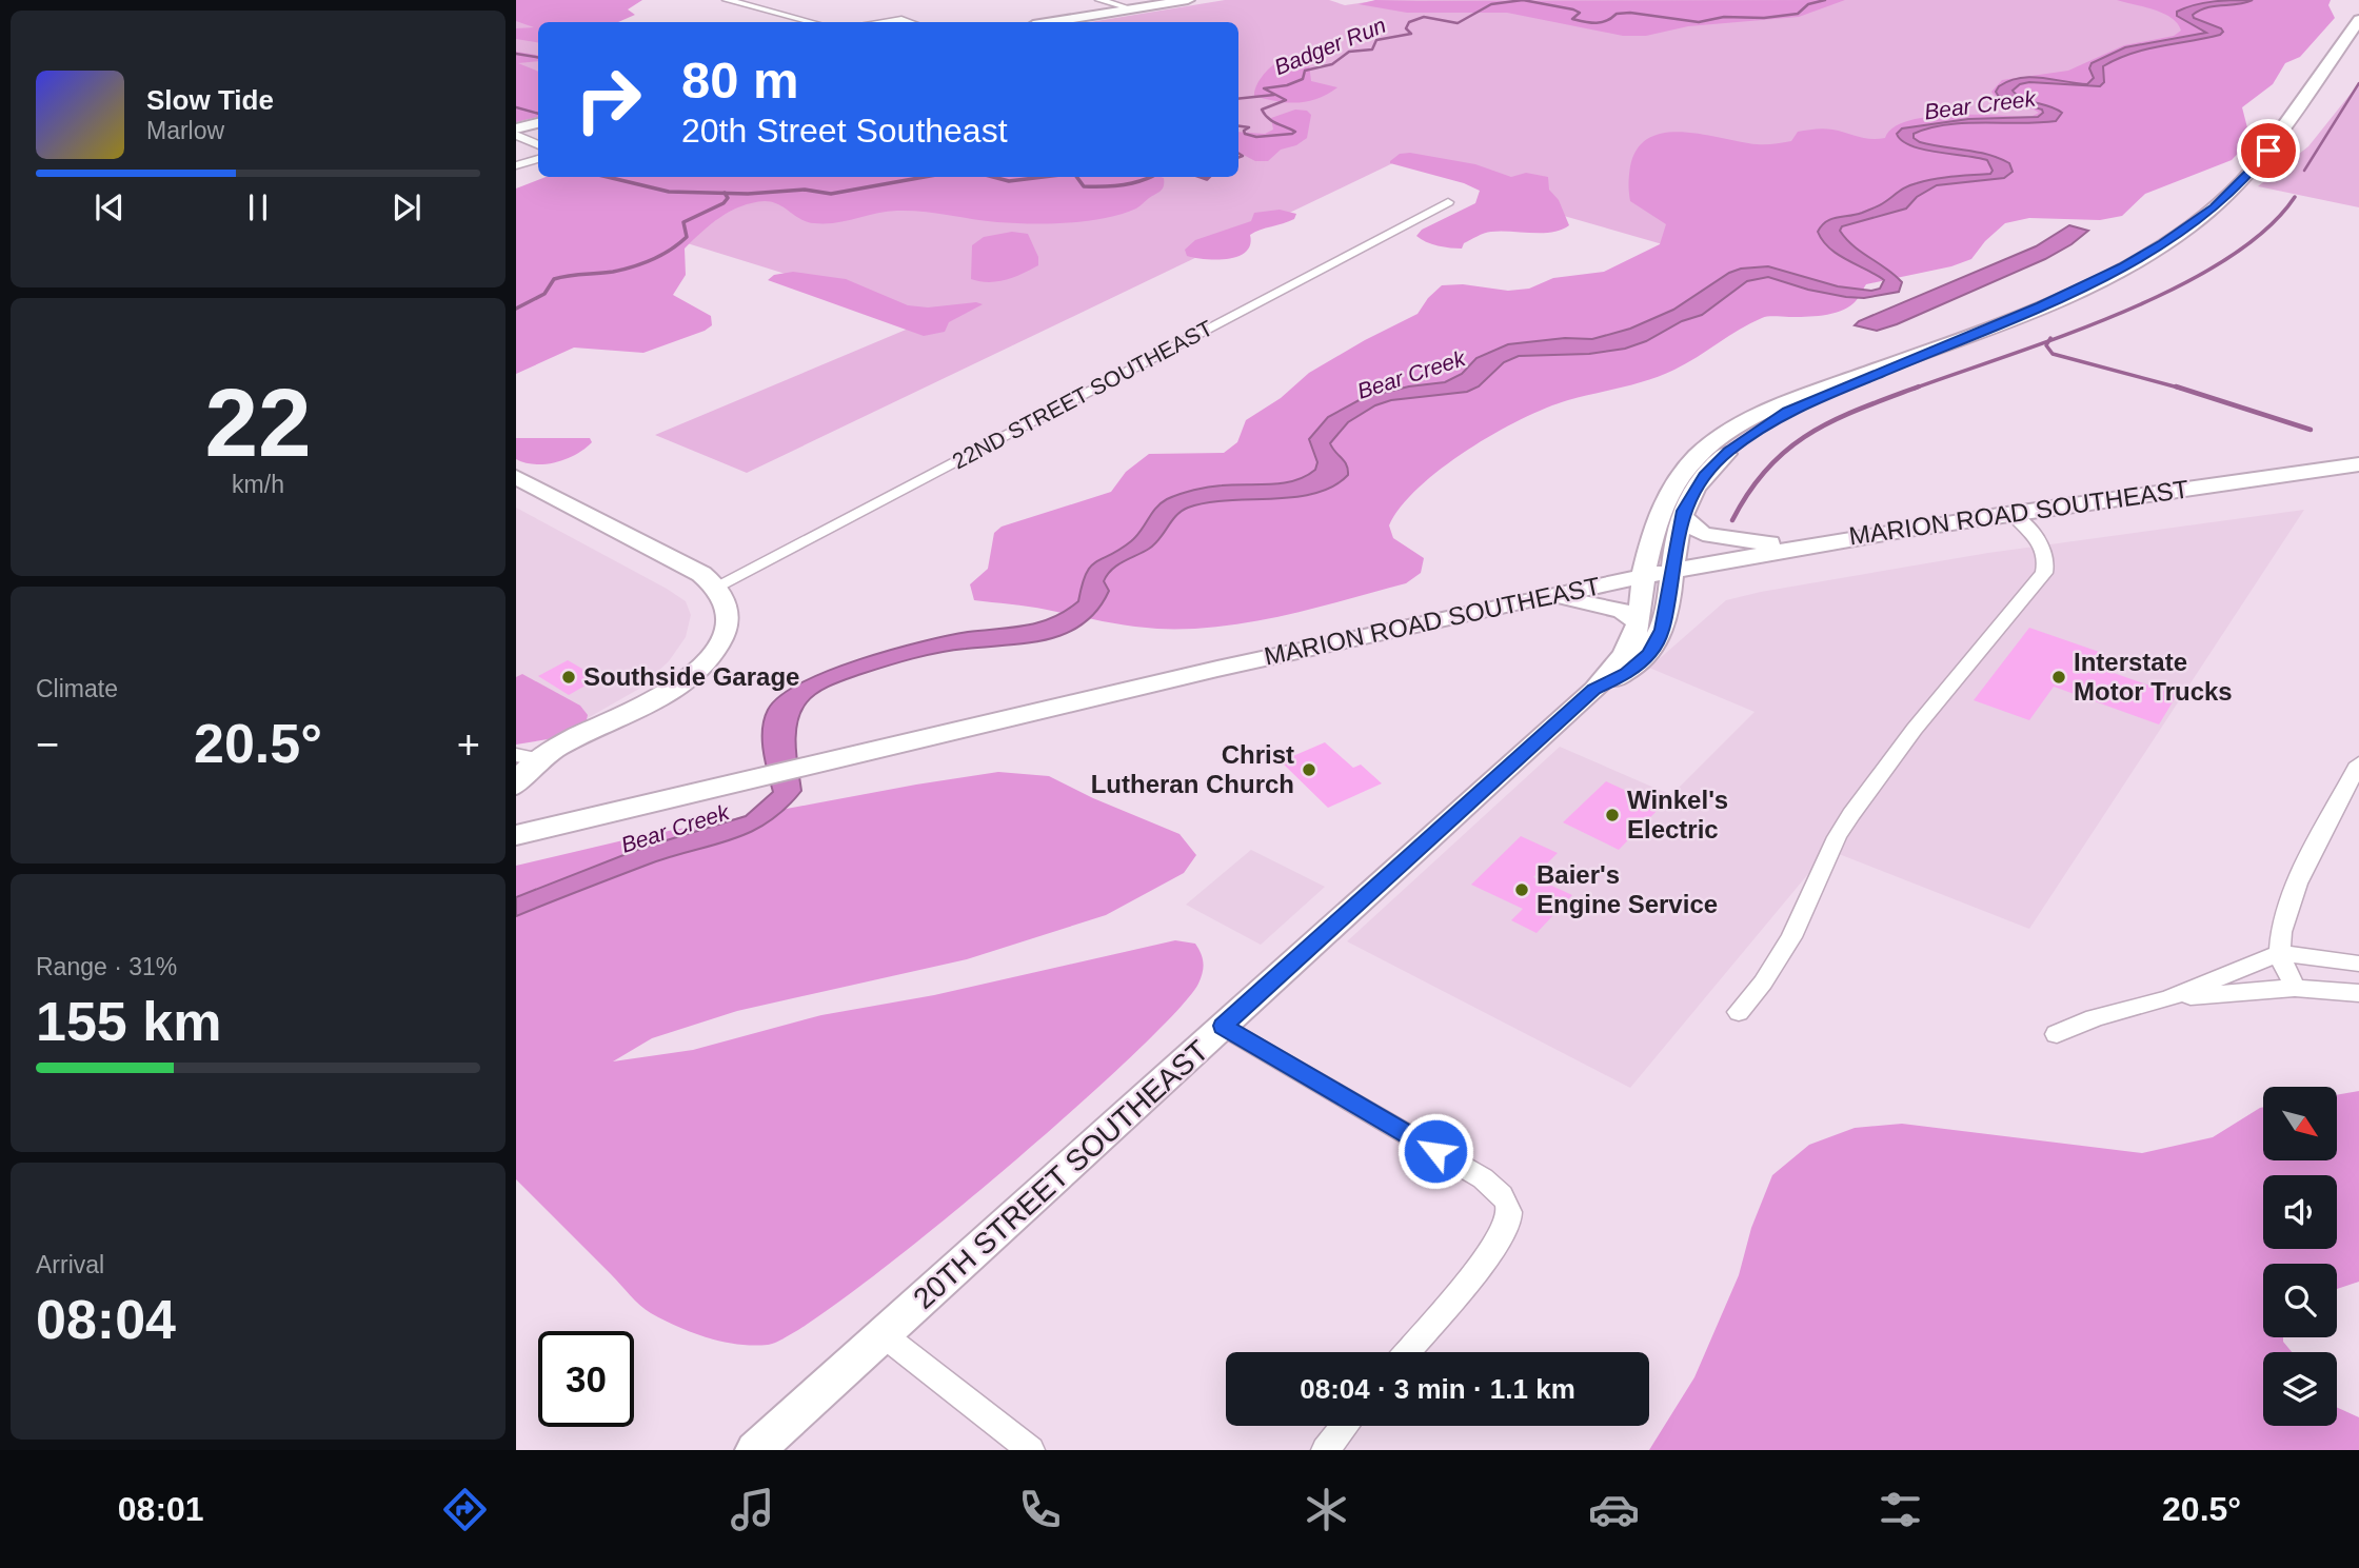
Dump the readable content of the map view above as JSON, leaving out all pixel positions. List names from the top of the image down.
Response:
{
  "streets": {
    "street": ["22ND STREET SOUTHEAST", "MARION ROAD SOUTHEAST", "20TH STREET SOUTHEAST"]
  },
  "crossings": [
    ["MARION ROAD SOUTHEAST", "20TH STREET SOUTHEAST"]
  ],
  "water": ["Badger Run", "Bear Creek"],
  "places": [
    "Southside Garage",
    "Interstate Motor Trucks",
    "Christ Lutheran Church",
    "Winkel's Electric",
    "Baier's Engine Service"
  ],
  "north": "bottom right",
  "page": {
    "turn": ["80 m", "20th Street Southeast"],
    "song": ["Slow Tide", "Marlow"],
    "tile": [
      ["22", "km/h"],
      "Climate",
      ["Range · 31%", "155 km"],
      ["Arrival", "08:04"]
    ],
    "heat": ["−", "20.5°", "+"],
    "limit": "30",
    "trip": "08:04 · 3 min · 1.1 km",
    "tabs": ["08:01", "20.5°"]
  }
}
